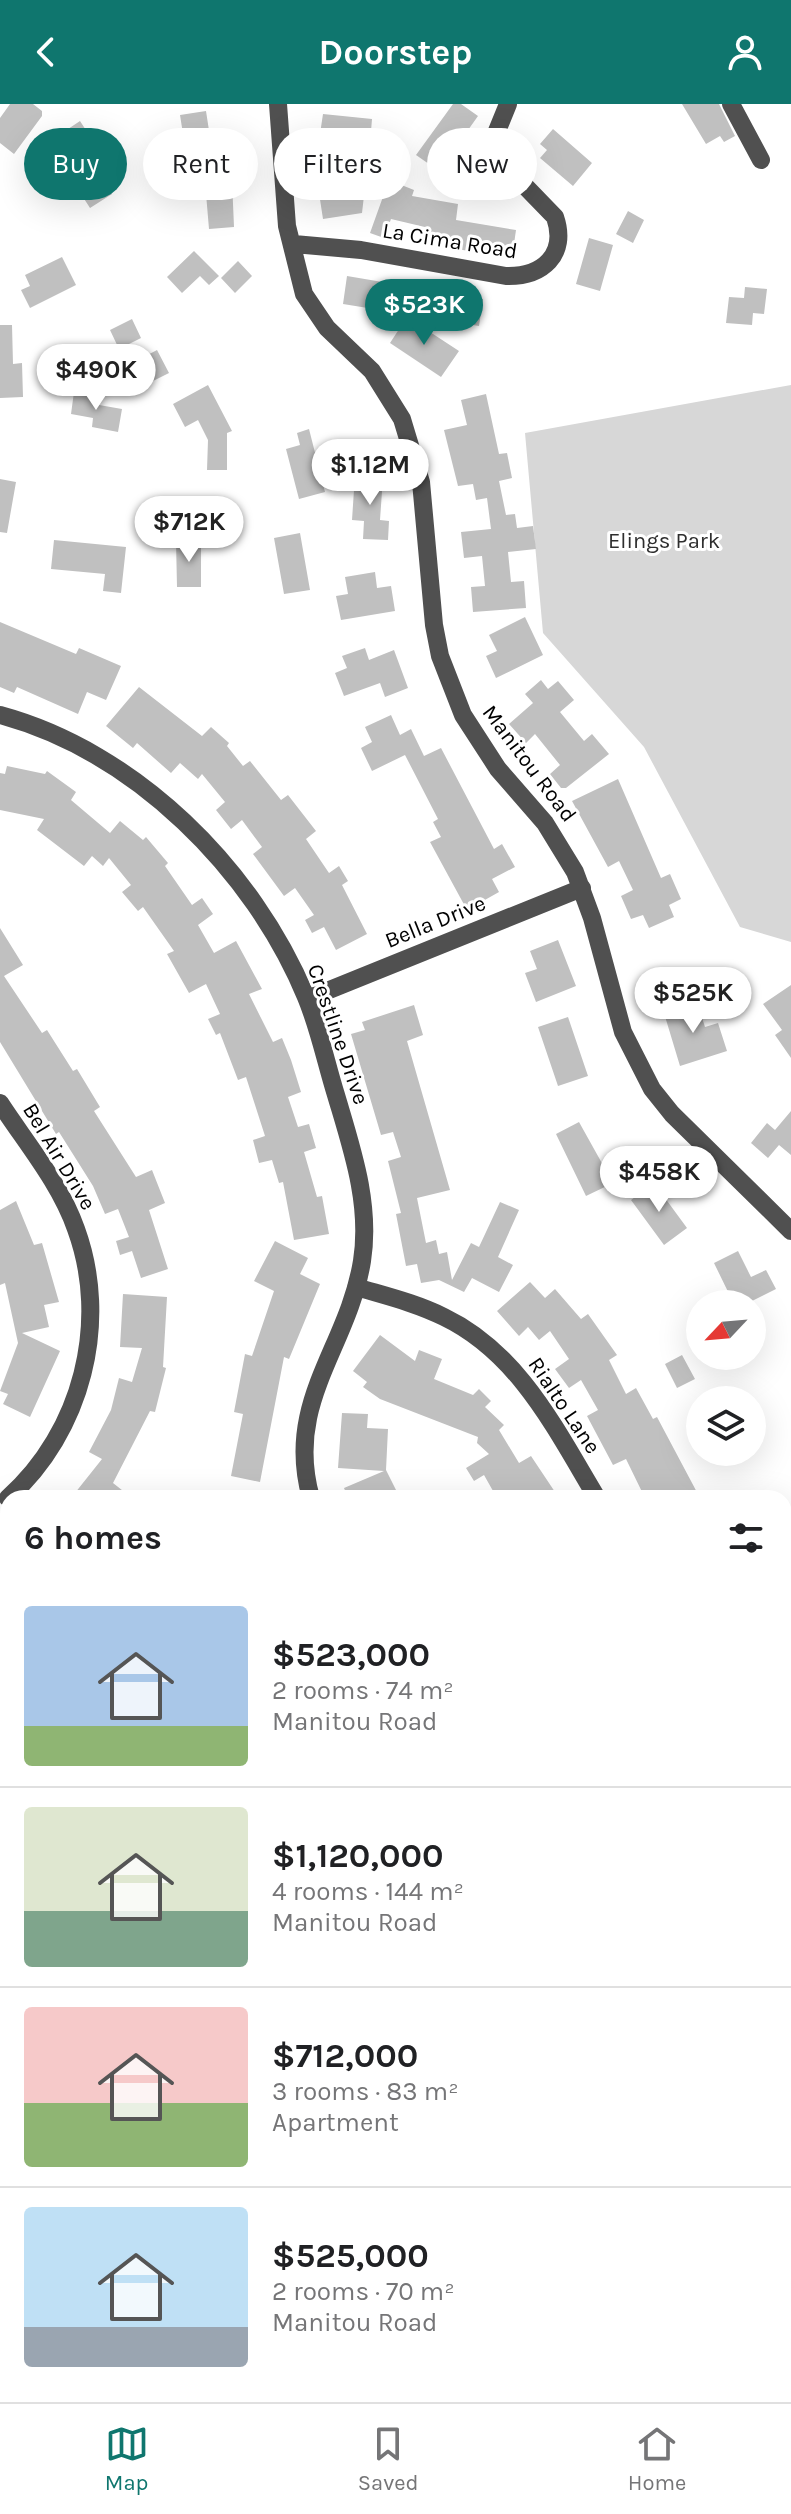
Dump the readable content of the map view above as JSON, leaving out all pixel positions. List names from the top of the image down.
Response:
{
  "streets": {
    "street": [
      "La Cima Road",
      "Manitou Road",
      "Bella Drive",
      "Crestline Drive",
      "Bel Air Drive",
      "Rialto Lane"
    ]
  },
  "crossings": [
    ["La Cima Road", "Manitou Road"],
    ["Manitou Road", "Bella Drive"],
    ["Bella Drive", "Crestline Drive"],
    ["Crestline Drive", "Rialto Lane"]
  ],
  "parks": ["Elings Park"],
  "north": "bottom left",
  "page": {
    "header": "Doorstep",
    "chip": [
      "Buy",
      "Rent",
      "Filters",
      "New"
    ],
    "price": [
      "$523K",
      "$490K",
      "$1.12M",
      "$712K",
      "$525K",
      "$458K"
    ],
    "heading": "6 homes",
    "list": [
      {
        "name": "$523,000",
        "note": "2 rooms · 74 m² · Manitou Road"
      },
      {
        "name": "$1,120,000",
        "note": "4 rooms · 144 m² · Manitou Road"
      },
      {
        "name": "$712,000",
        "note": "3 rooms · 83 m² · Apartment"
      },
      {
        "name": "$525,000",
        "note": "2 rooms · 70 m² · Manitou Road"
      }
    ],
    "tabs": ["Map", "Saved", "Home"]
  }
}
